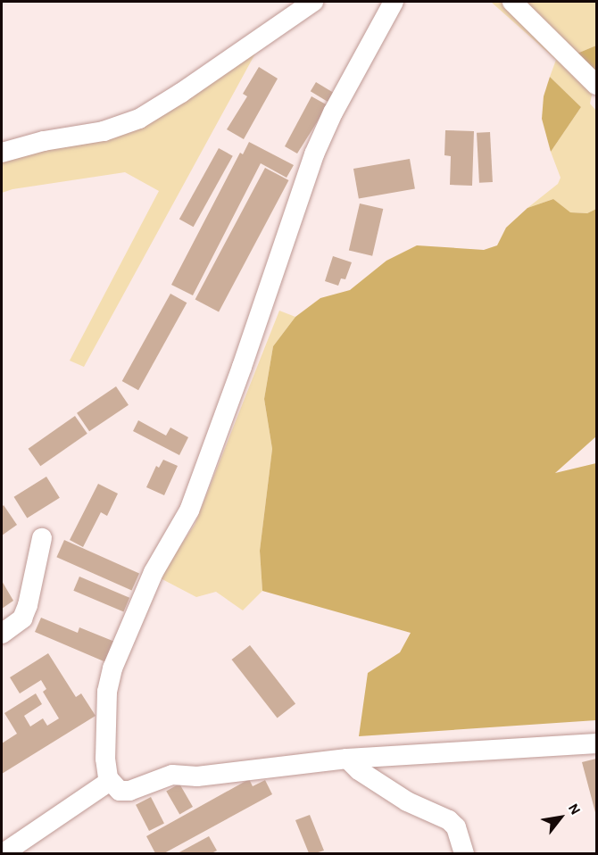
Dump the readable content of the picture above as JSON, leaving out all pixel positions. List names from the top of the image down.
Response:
{
  "north": "top right"
}
